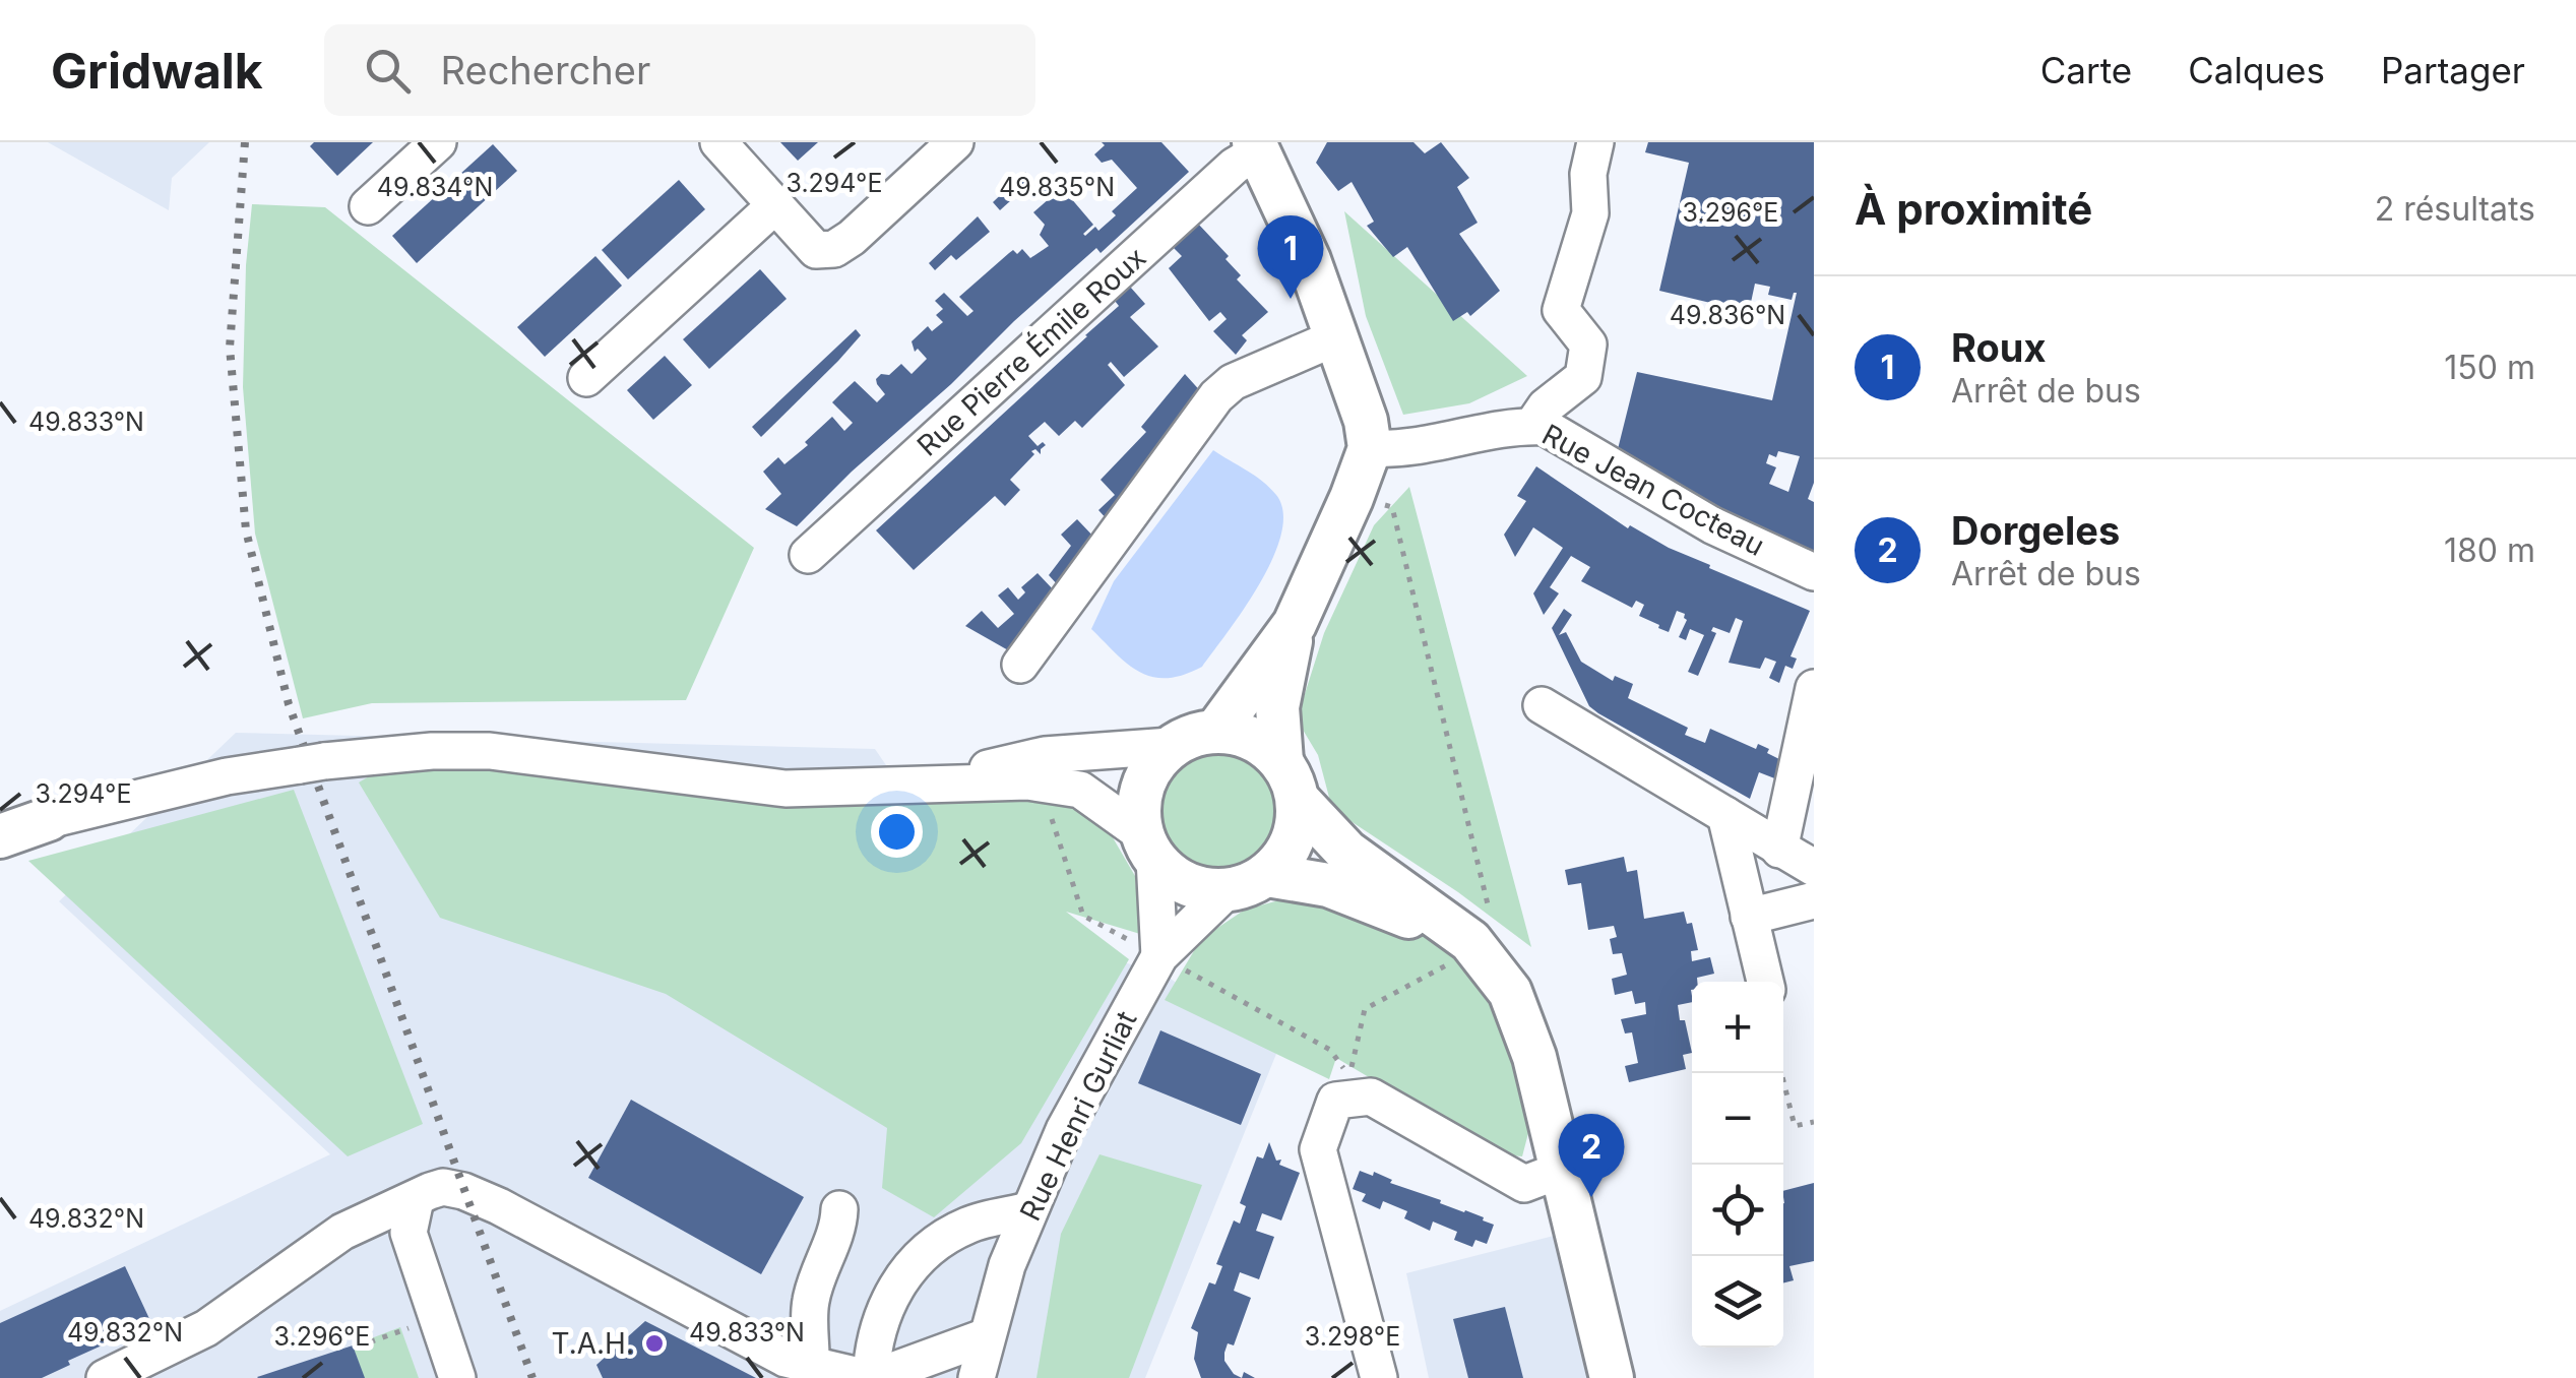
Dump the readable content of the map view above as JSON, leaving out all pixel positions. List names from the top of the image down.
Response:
{
  "streets": {
    "street": ["Rue Pierre Émile Roux", "Rue Jean Cocteau", "Rue Henri Gurliat"]
  },
  "places": ["T.A.H."],
  "page": {
    "header": "Gridwalk",
    "search": "Rechercher",
    "nav": ["Carte", "Calques", "Partager"],
    "heading": ["À proximité", "2 résultats"],
    "pins": ["1", "2"],
    "list": [
      {
        "mark": "1",
        "name": "Roux",
        "note": "Arrêt de bus",
        "value": "150 m"
      },
      {
        "mark": "2",
        "name": "Dorgeles",
        "note": "Arrêt de bus",
        "value": "180 m"
      }
    ],
    "map_buttons": ["+", "−"]
  },
  "coordinates": [
    "3.294°E",
    "49.834°N",
    "49.835°N",
    "3.296°E",
    "49.836°N",
    "49.833°N",
    "49.832°N",
    "3.298°E"
  ]
}
